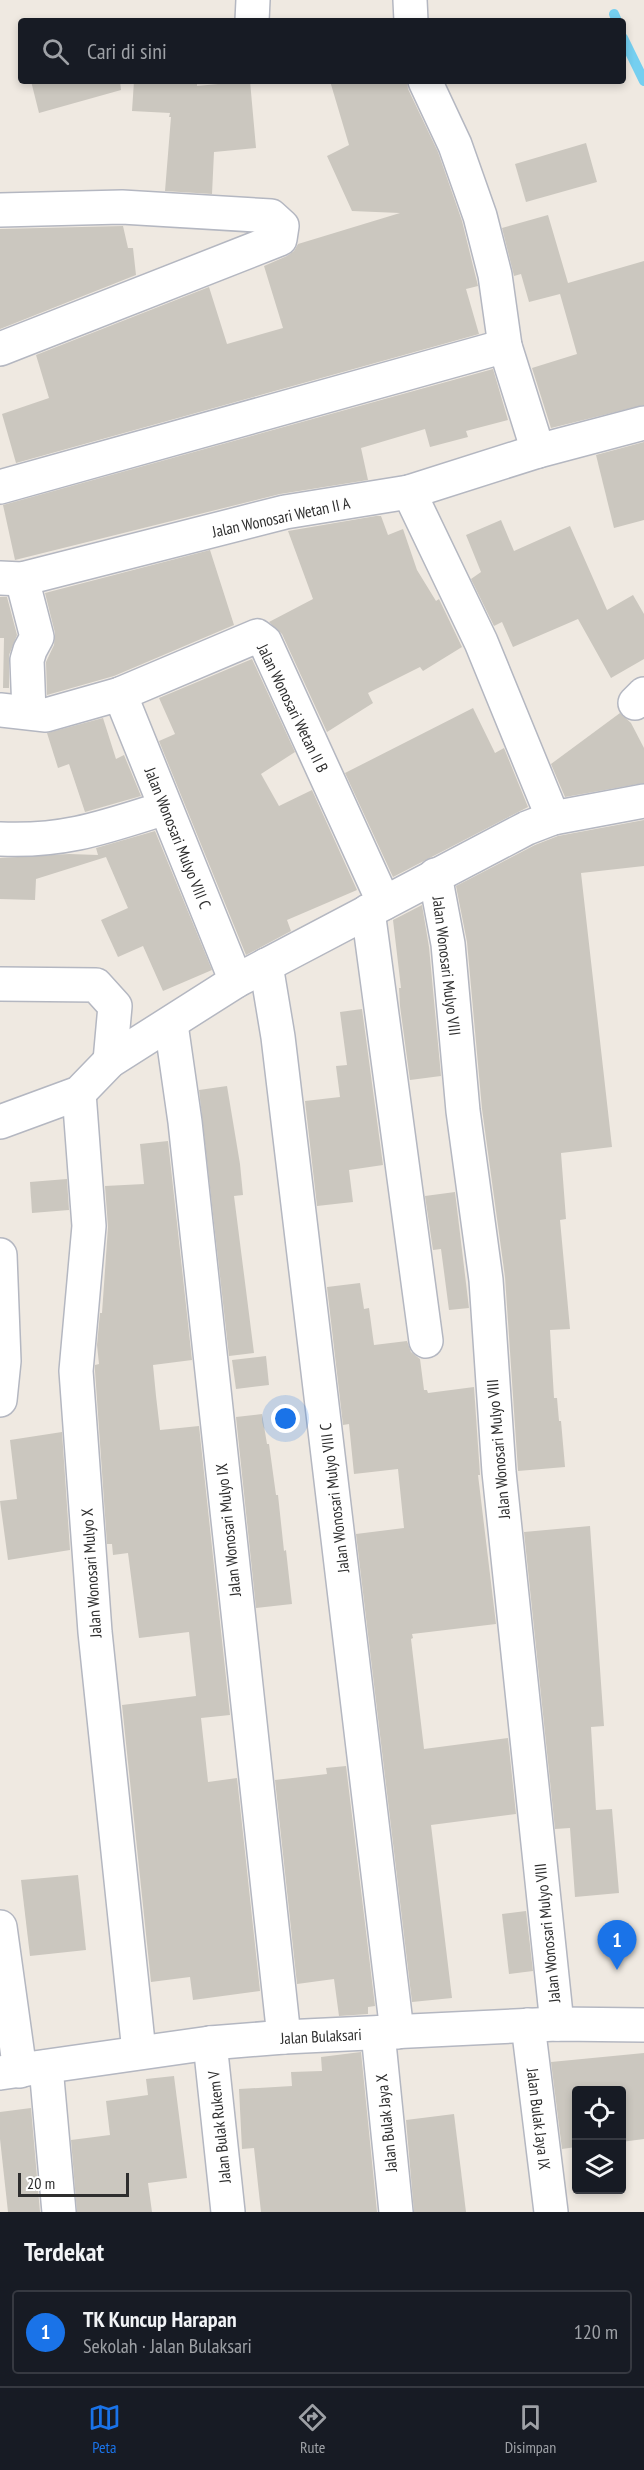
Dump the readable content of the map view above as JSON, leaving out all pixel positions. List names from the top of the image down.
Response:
{
  "streets": {
    "street": [
      "Jalan Wonosari Wetan II A",
      "Jalan Wonosari Wetan II B",
      "Jalan Wonosari Mulyo VIII C",
      "Jalan Wonosari Mulyo VIII",
      "Jalan Wonosari Mulyo IX",
      "Jalan Wonosari Mulyo X",
      "Jalan Bulaksari",
      "Jalan Bulak Jaya IX",
      "Jalan Bulak Jaya X",
      "Jalan Bulak Rukem V"
    ]
  },
  "crossings": [
    ["Jalan Wonosari Wetan II B", "Jalan Wonosari Mulyo VIII C"],
    ["Jalan Wonosari Mulyo VIII C", "Jalan Bulaksari"],
    ["Jalan Wonosari Mulyo VIII C", "Jalan Bulak Jaya X"],
    ["Jalan Wonosari Mulyo VIII", "Jalan Bulaksari"],
    ["Jalan Wonosari Mulyo VIII", "Jalan Bulak Jaya IX"],
    ["Jalan Wonosari Mulyo IX", "Jalan Bulaksari"],
    ["Jalan Wonosari Mulyo X", "Jalan Bulaksari"],
    ["Jalan Bulaksari", "Jalan Bulak Jaya IX"],
    ["Jalan Bulaksari", "Jalan Bulak Jaya X"],
    ["Jalan Bulaksari", "Jalan Bulak Rukem V"]
  ],
  "scale_bar": "20 m",
  "page": {
    "search": "Cari di sini",
    "pins": "1",
    "scale": "20 m",
    "heading": "Terdekat",
    "list": [
      {
        "mark": "1",
        "name": "TK Kuncup Harapan",
        "note": "Sekolah · Jalan Bulaksari",
        "value": "120 m"
      }
    ],
    "nav": ["Peta", "Rute", "Disimpan"]
  }
}
